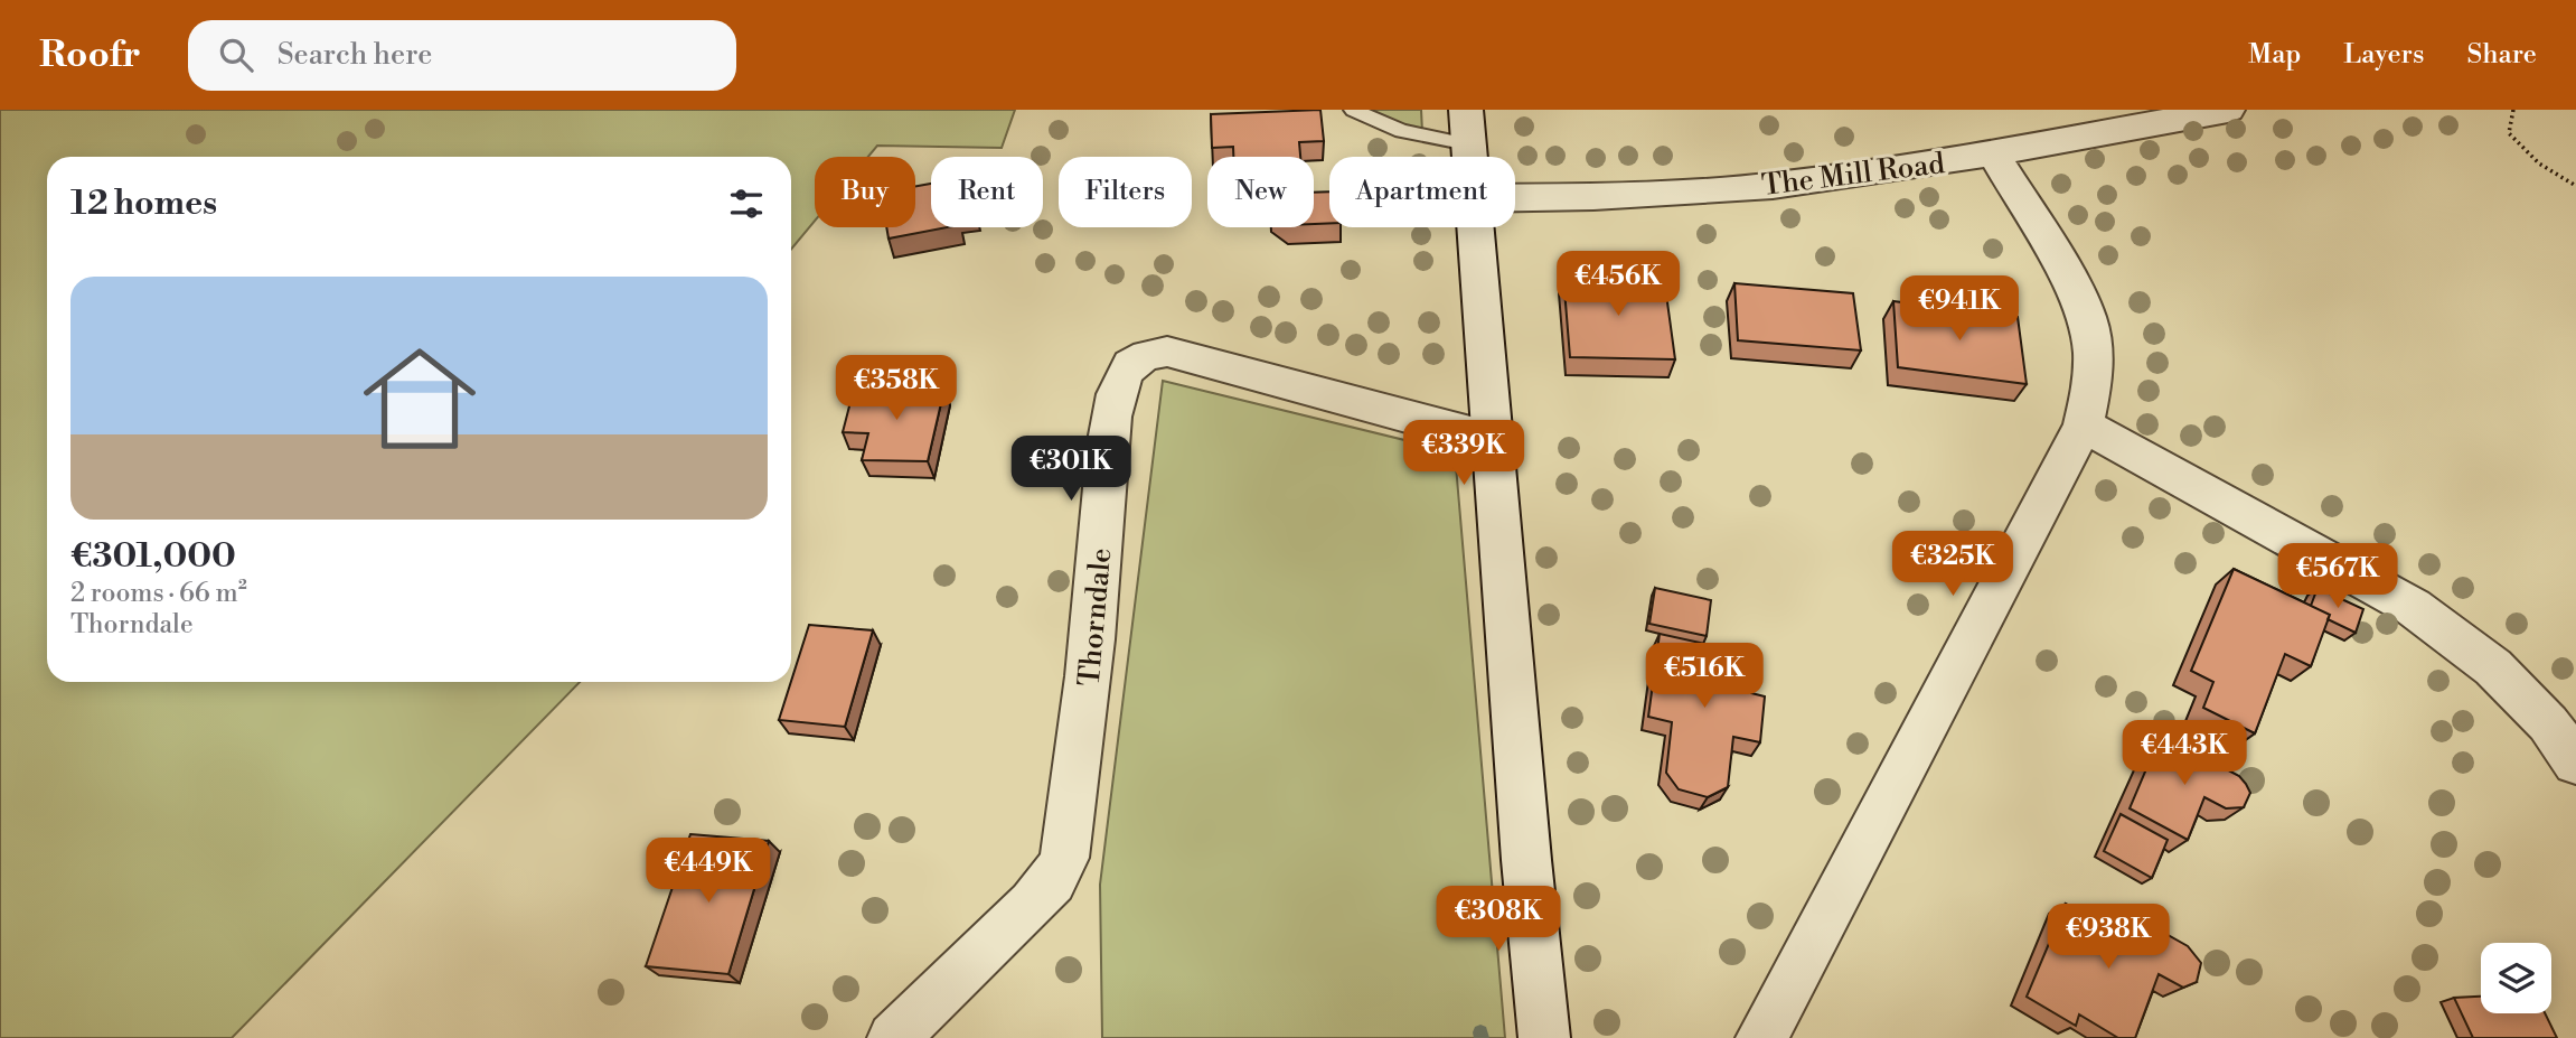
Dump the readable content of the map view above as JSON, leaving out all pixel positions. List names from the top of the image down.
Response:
{
  "streets": {
    "street": ["The Mill Road", "Thorndale"]
  },
  "page": {
    "header": "Roofr",
    "search": "Search here",
    "nav": ["Map", "Layers", "Share"],
    "chip": [
      "Buy",
      "Rent",
      "Filters",
      "New",
      "Apartment"
    ],
    "heading": "12 homes",
    "price": [
      "€456K",
      "€941K",
      "€358K",
      "€339K",
      "€301K",
      "€325K",
      "€567K",
      "€516K",
      "€443K",
      "€449K",
      "€308K",
      "€938K"
    ],
    "list": [
      {
        "name": "€301,000",
        "note": "2 rooms · 66 m² · Thorndale"
      }
    ]
  }
}
